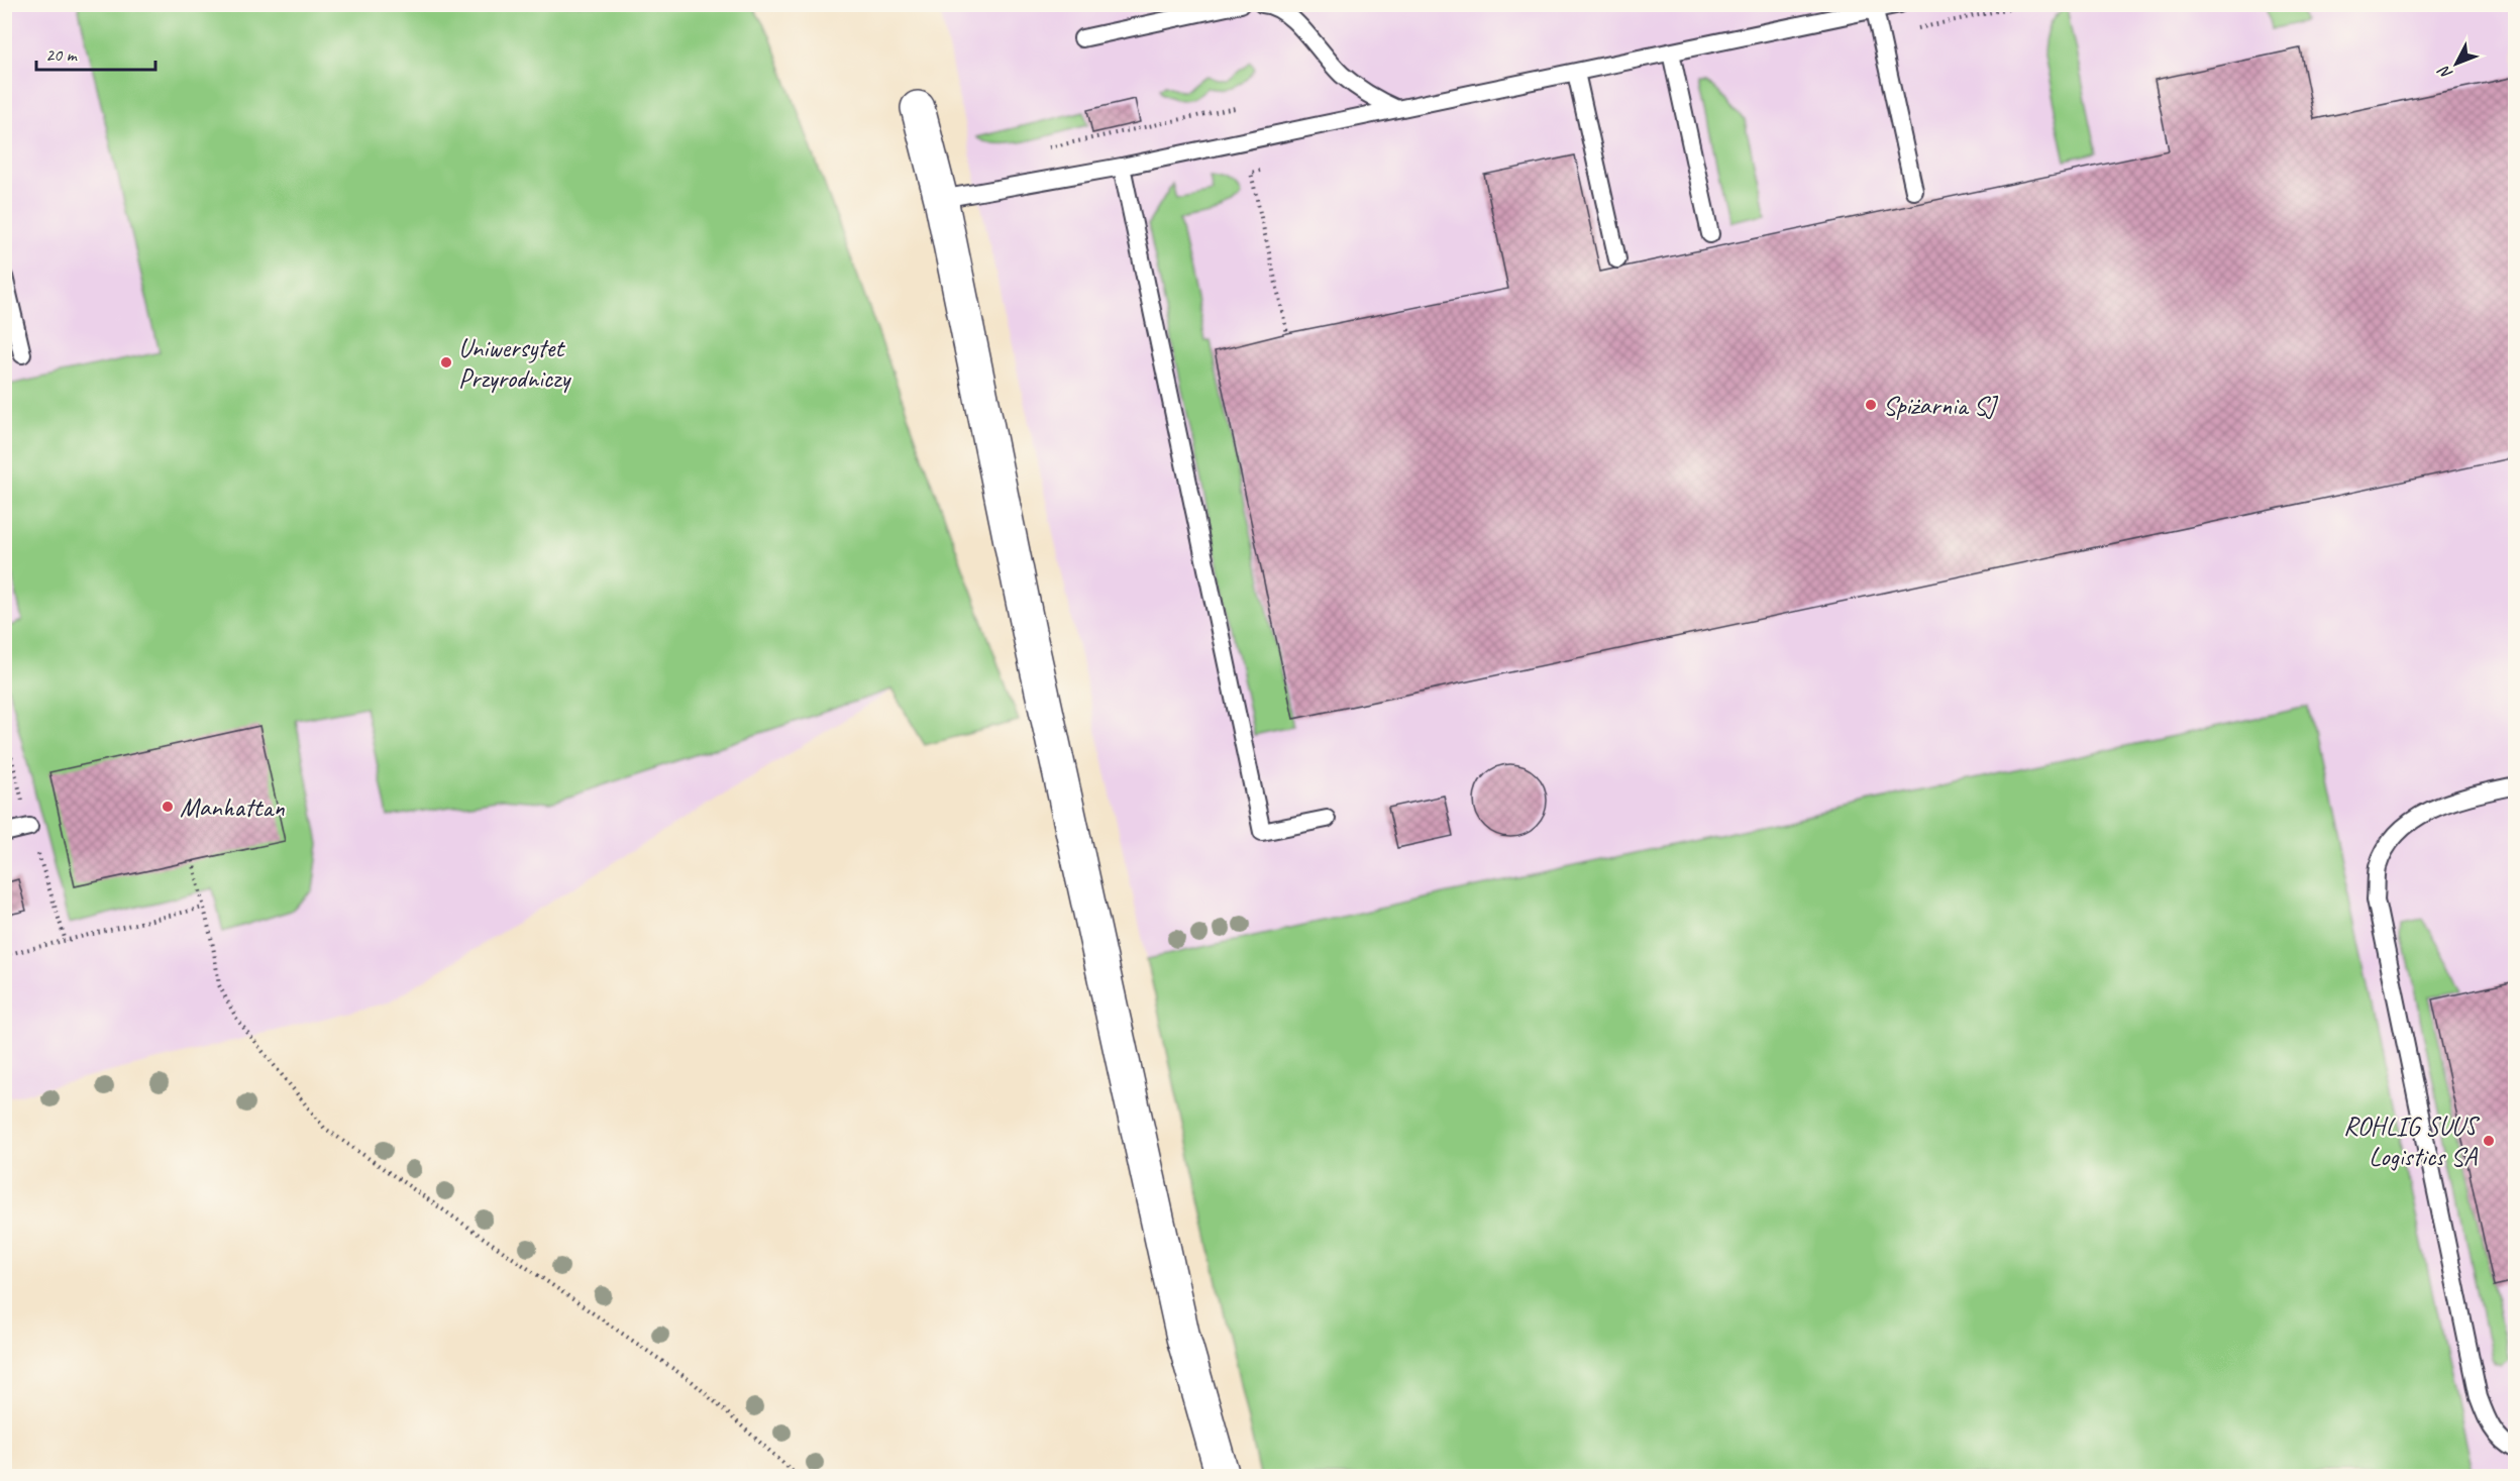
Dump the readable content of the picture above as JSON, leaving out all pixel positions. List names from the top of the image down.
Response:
{
  "places": [
    "Uniwersytet Przyrodniczy",
    "Spiżarnia SJ",
    "Manhattan",
    "ROHLIG SUUS Logistics SA"
  ],
  "scale_bar": "20 m",
  "north": "bottom left"
}
